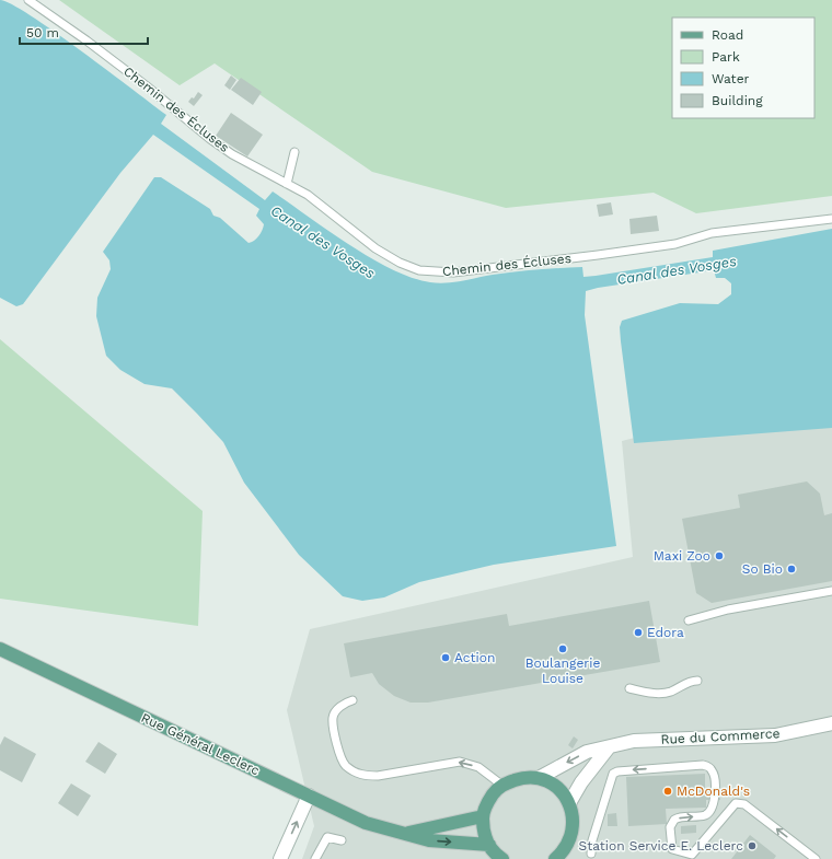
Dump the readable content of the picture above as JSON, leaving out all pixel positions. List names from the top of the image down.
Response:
{
  "streets": {
    "main road": ["Rue Général Leclerc"],
    "street": ["Rue du Commerce"],
    "lane": ["Chemin des Écluses"]
  },
  "water": ["Canal des Vosges"],
  "places": [
    "Maxi Zoo",
    "So Bio",
    "Edora",
    "Boulangerie Louise",
    "Action",
    "McDonald's",
    "Station Service E. Leclerc"
  ],
  "legend": [
    "Road",
    "Park",
    "Water",
    "Building"
  ],
  "scale_bar": "50 m"
}
